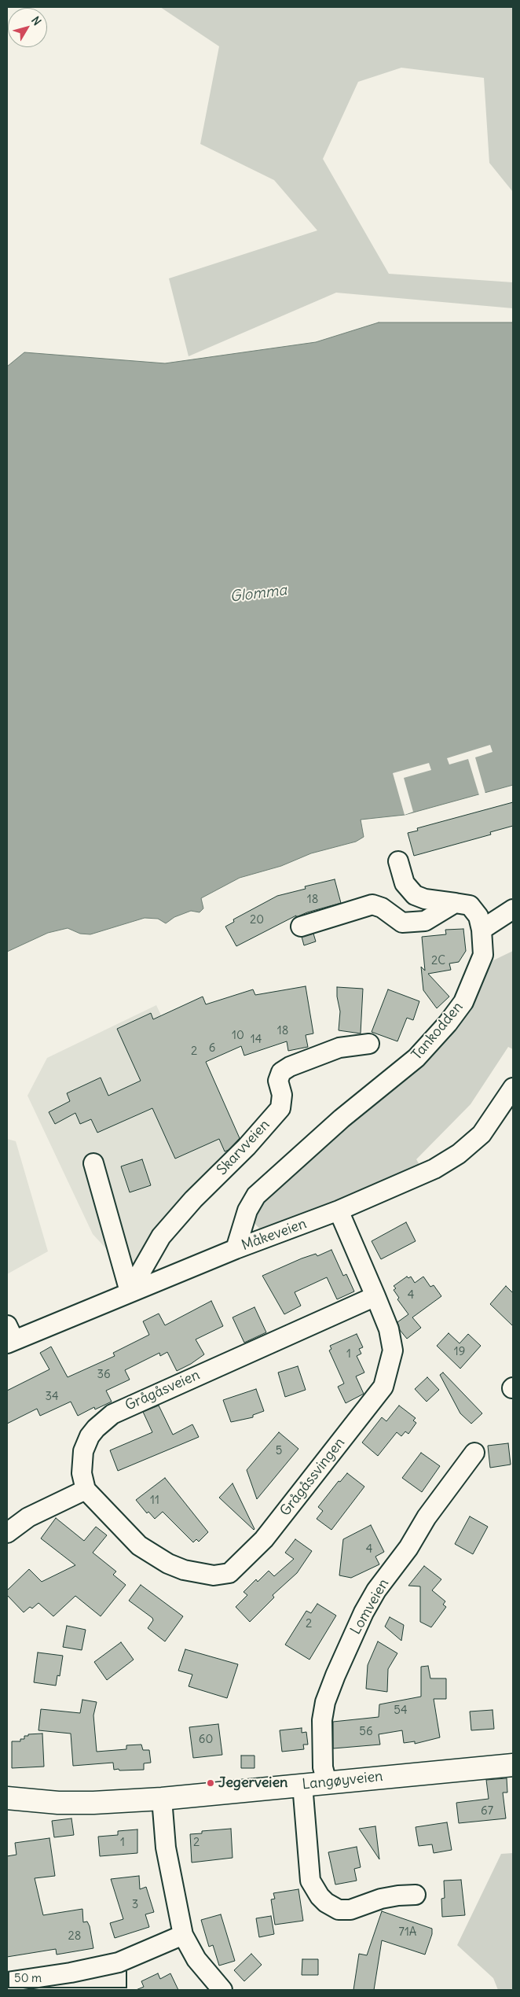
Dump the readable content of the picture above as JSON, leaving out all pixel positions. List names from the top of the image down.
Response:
{
  "streets": {
    "main road": ["Langøyveien"],
    "street": [
      "Tankodden",
      "Skarvveien",
      "Måkeveien",
      "Grågåsveien",
      "Grågåssvingen",
      "Lomveien"
    ]
  },
  "crossings": [
    ["Tankodden", "Måkeveien"],
    ["Skarvveien", "Måkeveien"],
    ["Måkeveien", "Grågåssvingen"],
    ["Grågåsveien", "Grågåssvingen"],
    ["Lomveien", "Langøyveien"]
  ],
  "water": ["Glomma"],
  "places": ["Jegerveien"],
  "house_numbers": [
    "18",
    "20",
    "2C",
    "18",
    "10",
    "14",
    "6",
    "2",
    "4",
    "19",
    "1",
    "36",
    "34",
    "5",
    "11",
    "4",
    "2",
    "54",
    "56",
    "60",
    "67",
    "1",
    "2",
    "3",
    "71A",
    "28"
  ],
  "scale_bar": "50 m",
  "north": "top right"
}
